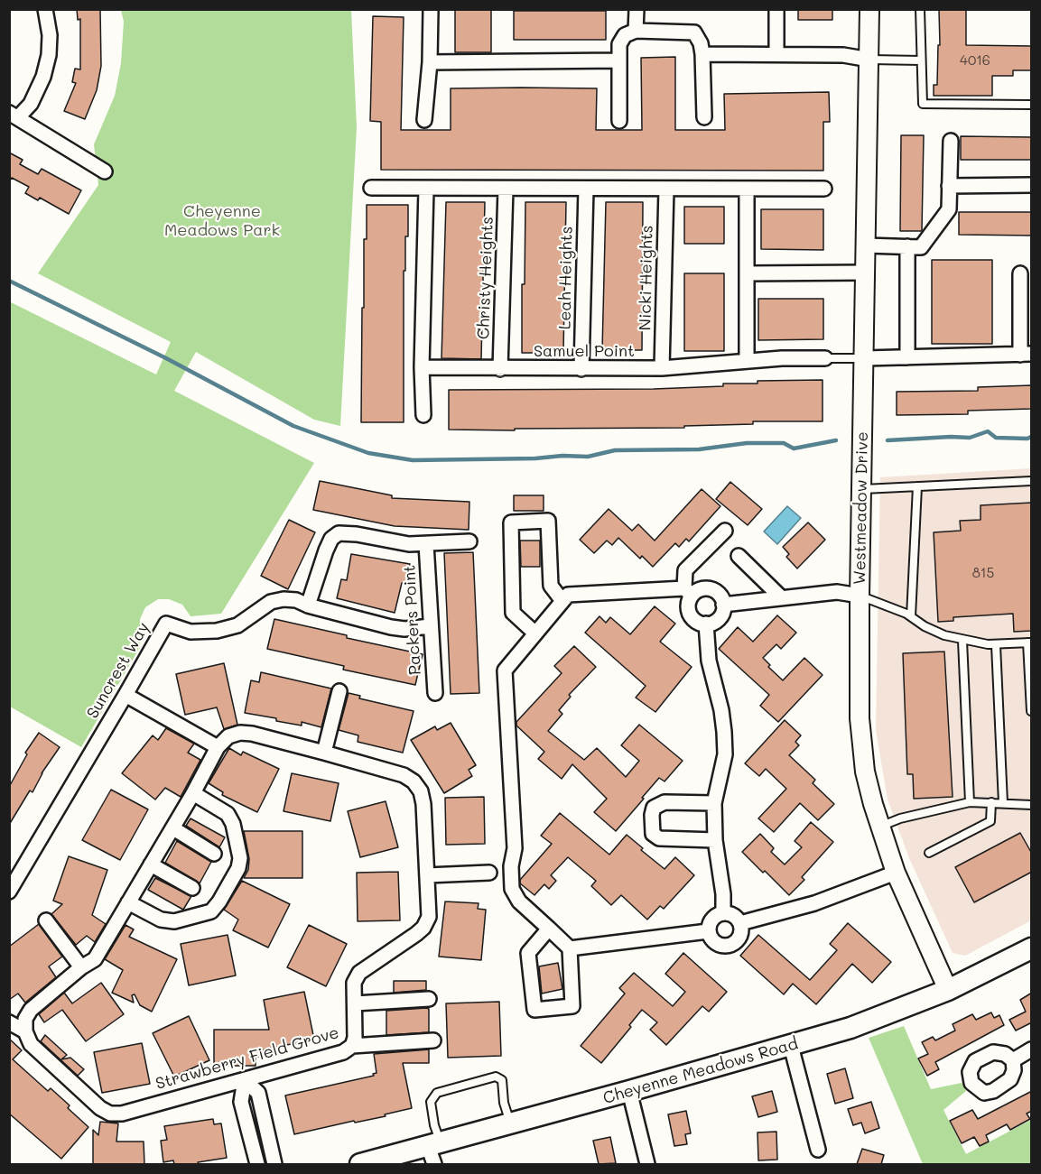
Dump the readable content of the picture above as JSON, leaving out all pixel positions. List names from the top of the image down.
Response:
{
  "streets": {
    "main road": ["Cheyenne Meadows Road"],
    "street": [
      "Christy Heights",
      "Leah Heights",
      "Nicki Heights",
      "Samuel Point",
      "Westmeadow Drive",
      "Packers Point",
      "Suncrest Way",
      "Strawberry Field Grove"
    ]
  },
  "crossings": [
    ["Christy Heights", "Samuel Point"],
    ["Leah Heights", "Samuel Point"],
    ["Nicki Heights", "Samuel Point"],
    ["Westmeadow Drive", "Cheyenne Meadows Road"],
    ["Packers Point", "Suncrest Way"]
  ],
  "parks": ["Cheyenne Meadows Park"],
  "house_numbers": ["4016", "815"]
}
